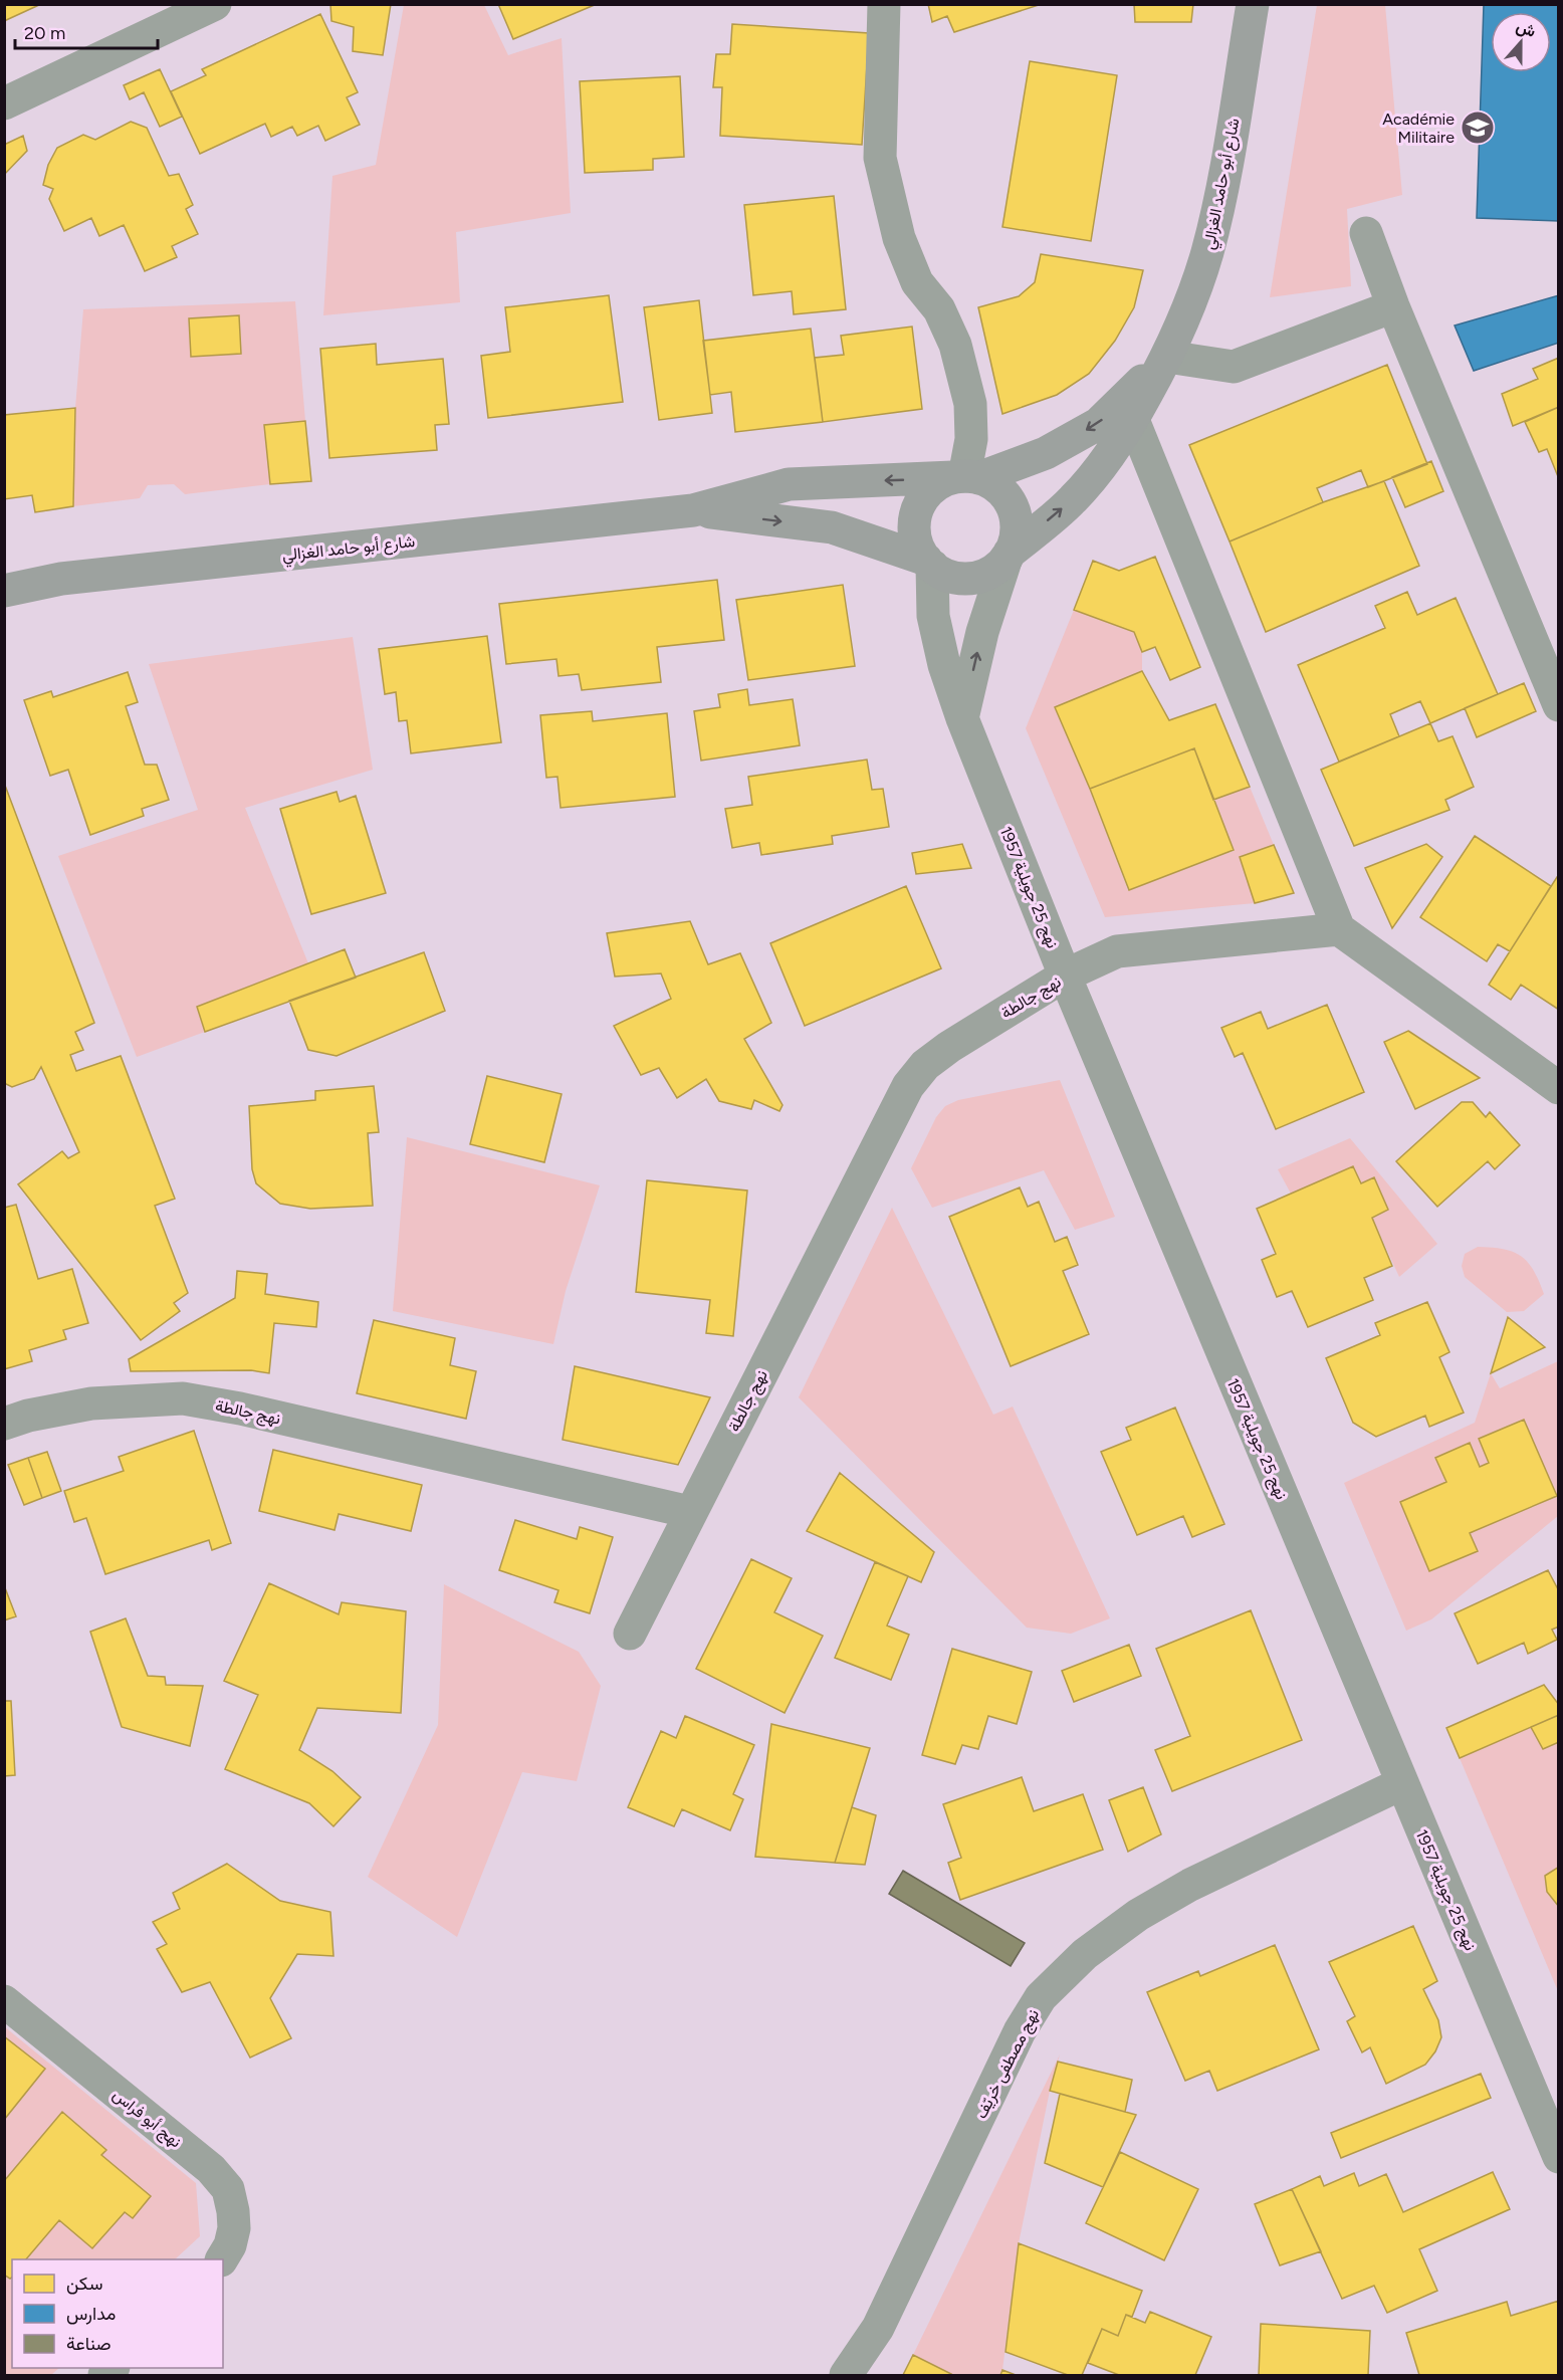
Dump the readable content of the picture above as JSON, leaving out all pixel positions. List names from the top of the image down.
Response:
{
  "streets": {
    "main road": ["شارع أبو حامد الغزالي"],
    "street": [
      "نهج 25 جويلية 1957",
      "نهج جالطة",
      "نهج مصطفى خريّف",
      "نهج أبو فراس"
    ]
  },
  "crossings": [
    ["شارع أبو حامد الغزالي", "نهج 25 جويلية 1957"],
    ["نهج 25 جويلية 1957", "نهج جالطة"],
    ["نهج 25 جويلية 1957", "نهج مصطفى خريّف"]
  ],
  "places": {
    "school or university": ["Académie Militaire"]
  },
  "legend": ["سكن", "مدارس", "صناعة"],
  "scale_bar": "20 m",
  "north": "top"
}
